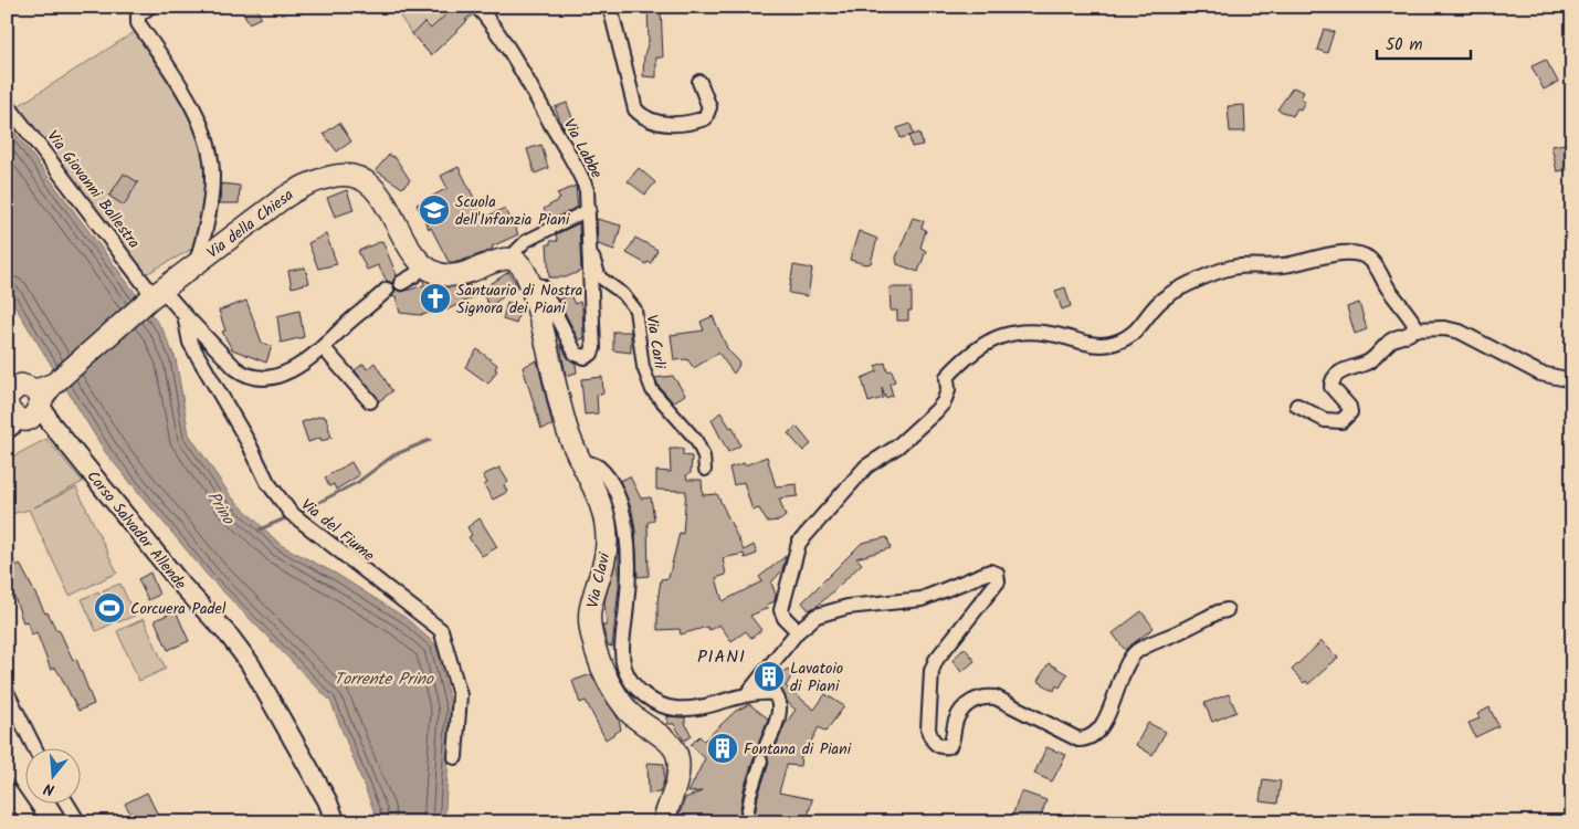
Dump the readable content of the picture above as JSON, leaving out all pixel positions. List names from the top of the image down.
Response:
{
  "streets": {
    "main road": ["Via della Chiesa", "Via Clavi"],
    "street": [
      "Via Labbe",
      "Via Giovanni Ballestra",
      "Via Carli",
      "Corso Salvador Allende",
      "Via del Fiume"
    ]
  },
  "crossings": [
    ["Via Labbe", "Via Carli"],
    ["Via Labbe", "Via Clavi"],
    ["Via Giovanni Ballestra", "Via della Chiesa"],
    ["Via Giovanni Ballestra", "Via del Fiume"],
    ["Via della Chiesa", "Corso Salvador Allende"],
    ["Via della Chiesa", "Via del Fiume"]
  ],
  "districts": ["PIANI"],
  "water": ["Prino", "Torrente Prino"],
  "places": {
    "school or university": ["Scuola dell'Infanzia Piani"],
    "church": ["Santuario di Nostra Signora dei Piani"],
    "sports": ["Corcuera Padel"],
    "building": ["Lavatoio di Piani", "Fontana di Piani"]
  },
  "scale_bar": "50 m",
  "north": "bottom"
}
